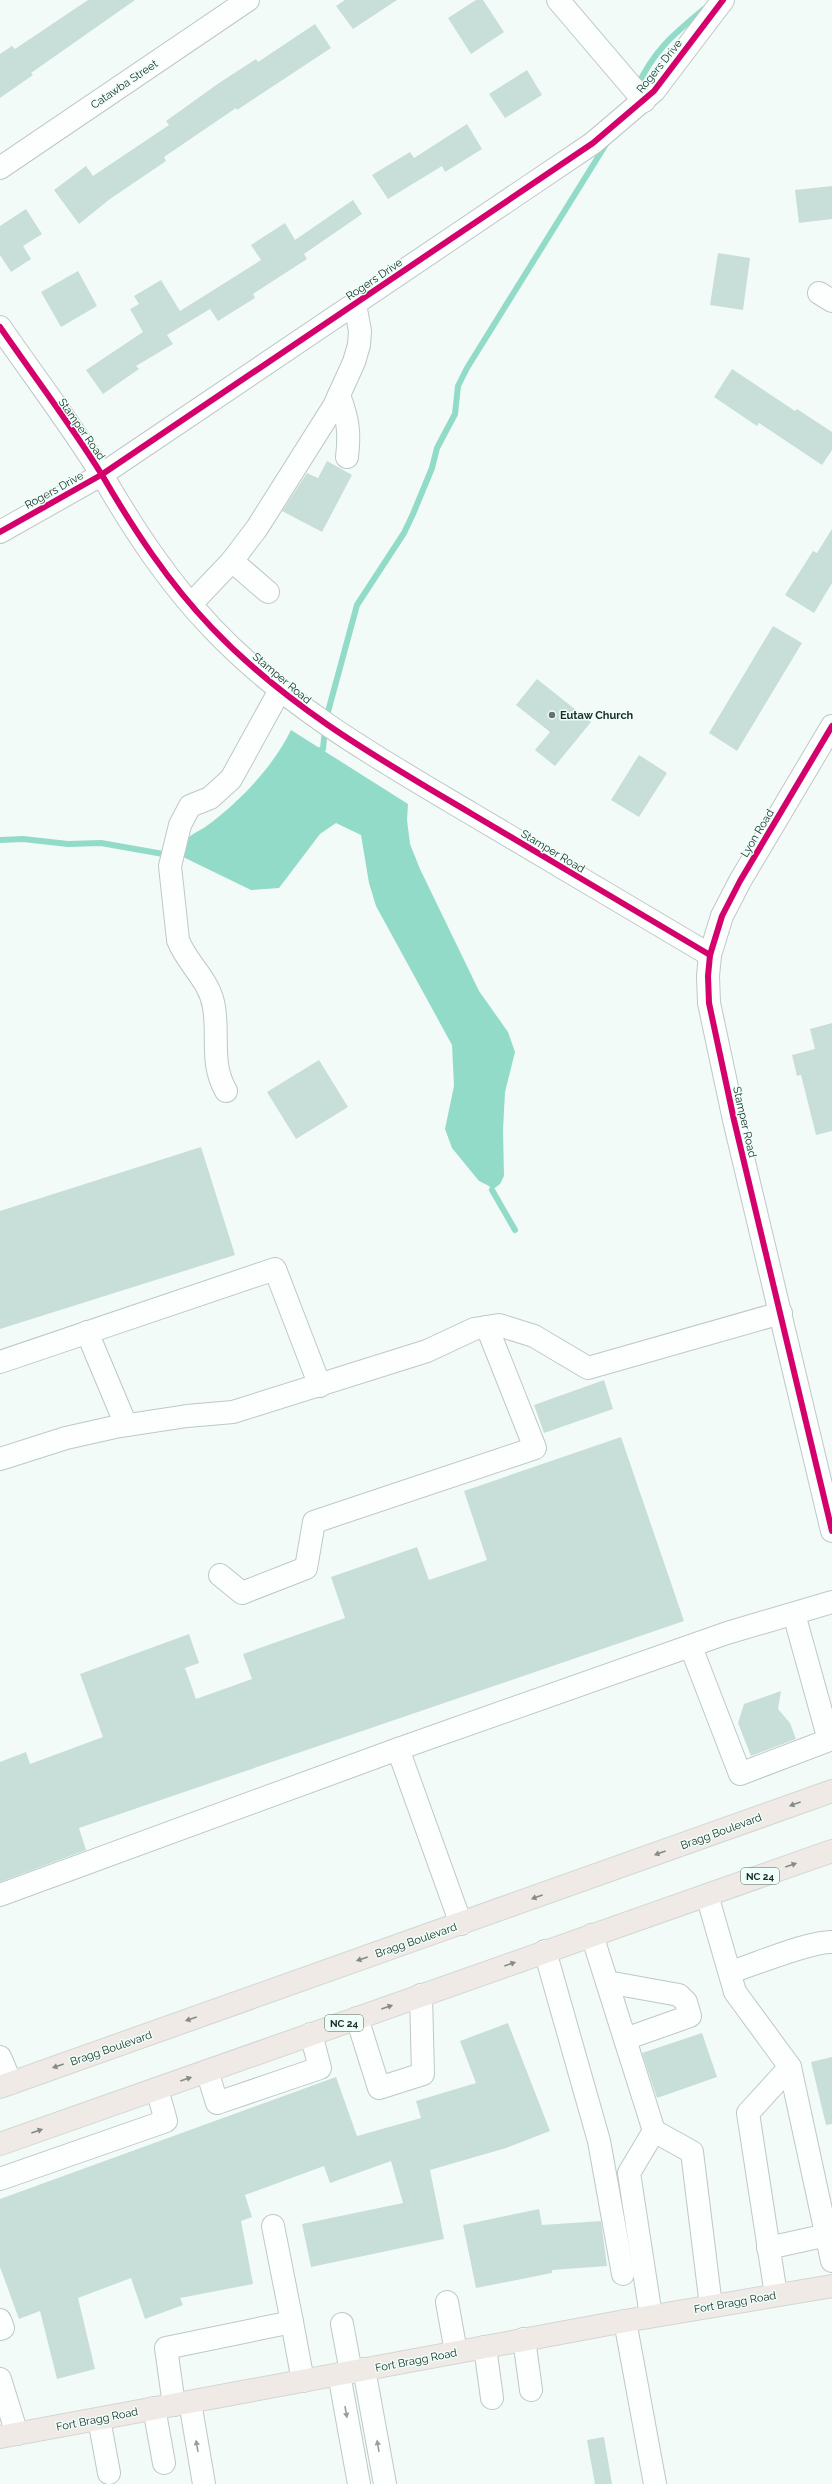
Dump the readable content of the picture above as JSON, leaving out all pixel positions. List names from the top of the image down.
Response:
{
  "streets": {
    "main road": ["Bragg Boulevard", "NC 24", "Fort Bragg Road"],
    "street": [
      "Rogers Drive",
      "Catawba Street",
      "Stamper Road",
      "Lyon Road"
    ]
  },
  "crossings": [
    ["Rogers Drive", "Stamper Road"],
    ["Stamper Road", "Lyon Road"]
  ],
  "places": ["Eutaw Church"]
}
